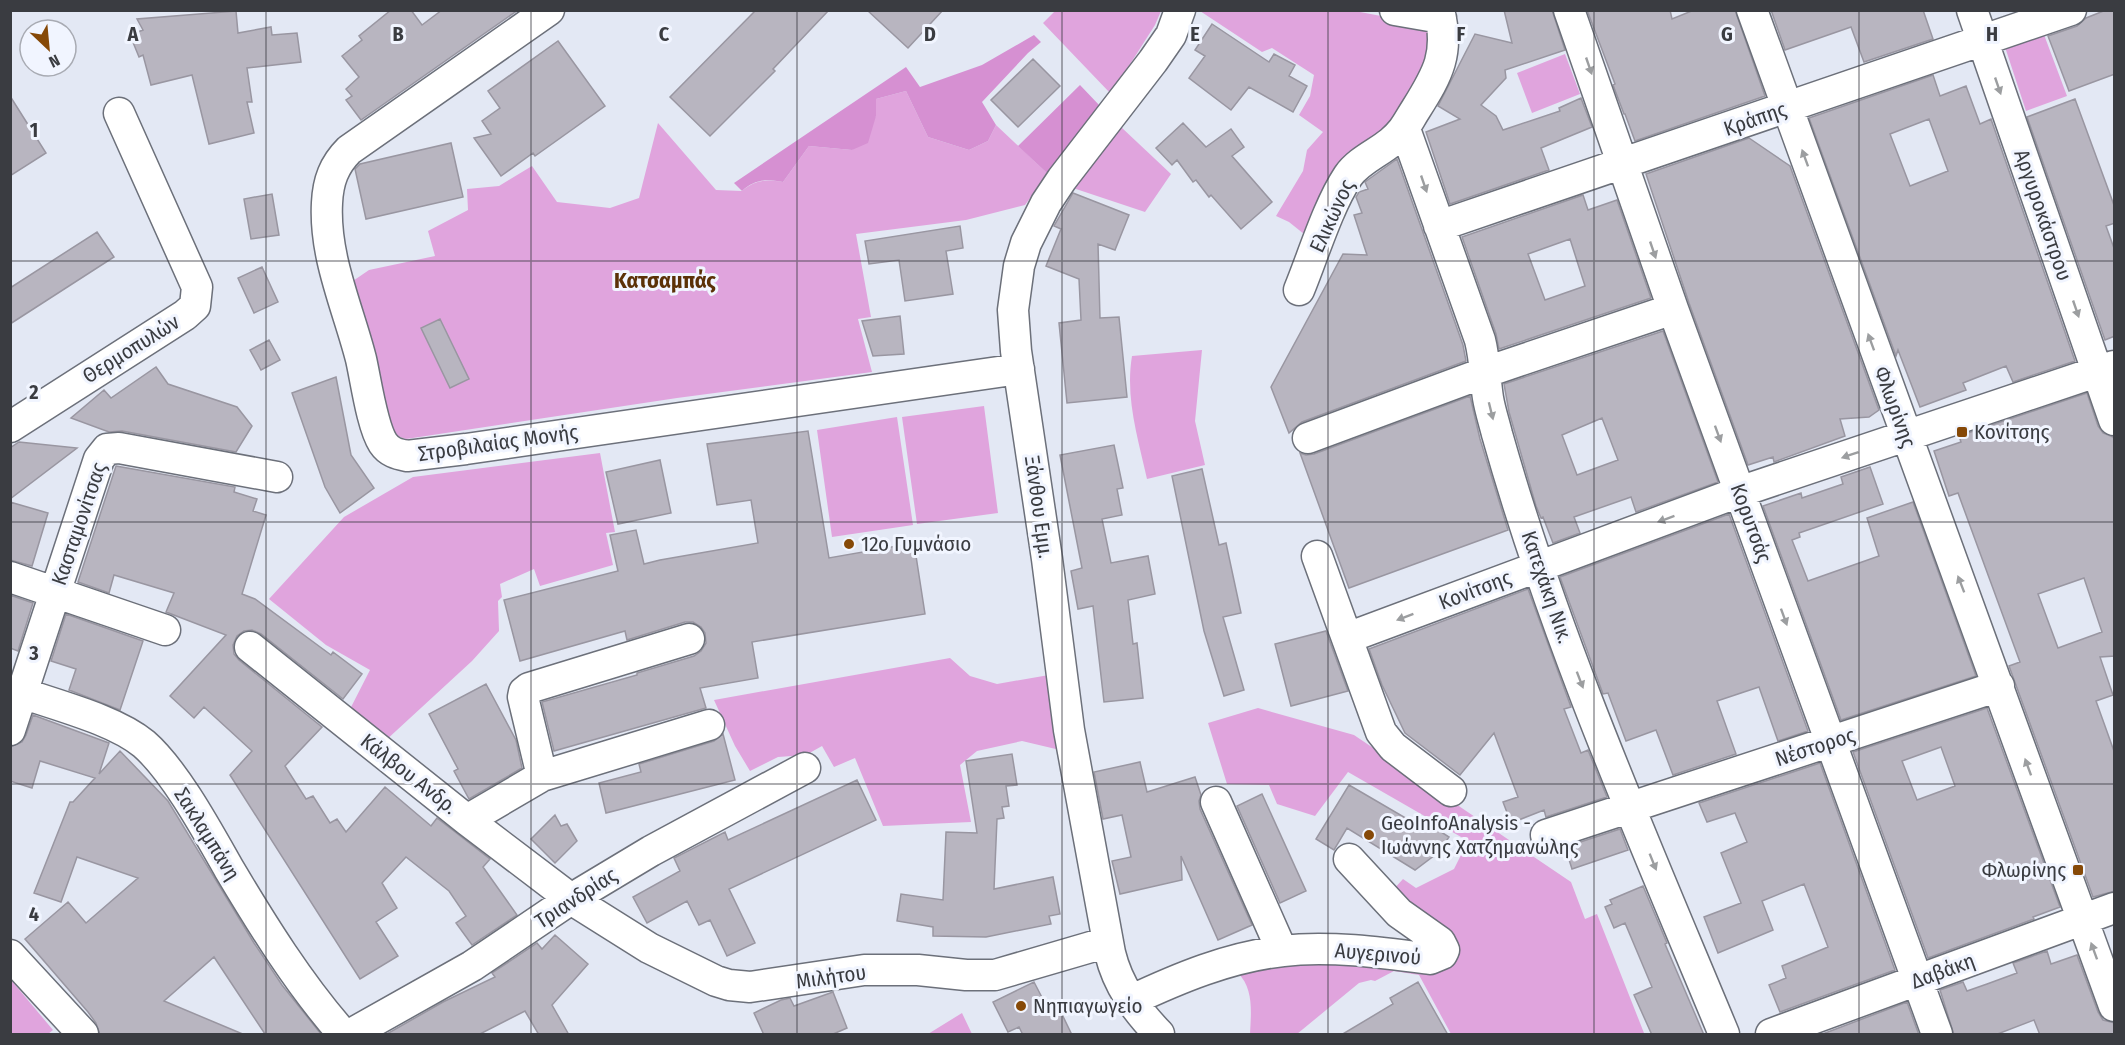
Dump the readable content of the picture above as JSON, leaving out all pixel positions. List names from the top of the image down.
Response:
{
  "streets": {
    "street": [
      "Κράπης",
      "Αργυροκάστρου",
      "Ελικώνος",
      "Θερμοπυλών",
      "Φλωρίνης",
      "Στροβιλαίας Μονής",
      "Ξάνθου Εμμ.",
      "Κορυτσάς",
      "Κασταμονίτσας",
      "Κατεχάκη Νικ.",
      "Κονίτσης",
      "Νέστορος",
      "Κάλβου Ανδρ.",
      "Σακλαμπάνη",
      "Τριανδρίας",
      "Αυγερινού",
      "Δαβάκη",
      "Μιλήτου"
    ]
  },
  "crossings": [
    ["Κράπης", "Αργυροκάστρου"],
    ["Κράπης", "Φλωρίνης"],
    ["Κράπης", "Κορυτσάς"],
    ["Κράπης", "Κατεχάκη Νικ."],
    ["Αργυροκάστρου", "Κονίτσης"],
    ["Ελικώνος", "Κατεχάκη Νικ."],
    ["Φλωρίνης", "Κονίτσης"],
    ["Φλωρίνης", "Νέστορος"],
    ["Φλωρίνης", "Δαβάκη"],
    ["Στροβιλαίας Μονής", "Ξάνθου Εμμ."],
    ["Ξάνθου Εμμ.", "Αυγερινού"],
    ["Ξάνθου Εμμ.", "Μιλήτου"],
    ["Κορυτσάς", "Κονίτσης"],
    ["Κορυτσάς", "Νέστορος"],
    ["Κορυτσάς", "Δαβάκη"],
    ["Κασταμονίτσας", "Σακλαμπάνη"],
    ["Κατεχάκη Νικ.", "Κονίτσης"],
    ["Κατεχάκη Νικ.", "Νέστορος"],
    ["Κάλβου Ανδρ.", "Τριανδρίας"],
    ["Κάλβου Ανδρ.", "Μιλήτου"],
    ["Τριανδρίας", "Μιλήτου"]
  ],
  "one_way": ["Αργυροκάστρου", "Φλωρίνης", "Κορυτσάς"],
  "districts": ["Κατσαμπάς"],
  "places": {
    "transit": ["Κονίτσης", "Φλωρίνης"],
    "other": ["12o Γυμνάσιο", "GeoInfoAnalysis - Ιωάννης Χατζημανώλης", "Νηπιαγωγείο"]
  },
  "north": "bottom right",
  "grid": {
    "columns": [
      "A",
      "B",
      "C",
      "D",
      "E",
      "F",
      "G",
      "H"
    ],
    "rows": [
      "1",
      "2",
      "3",
      "4"
    ]
  }
}
